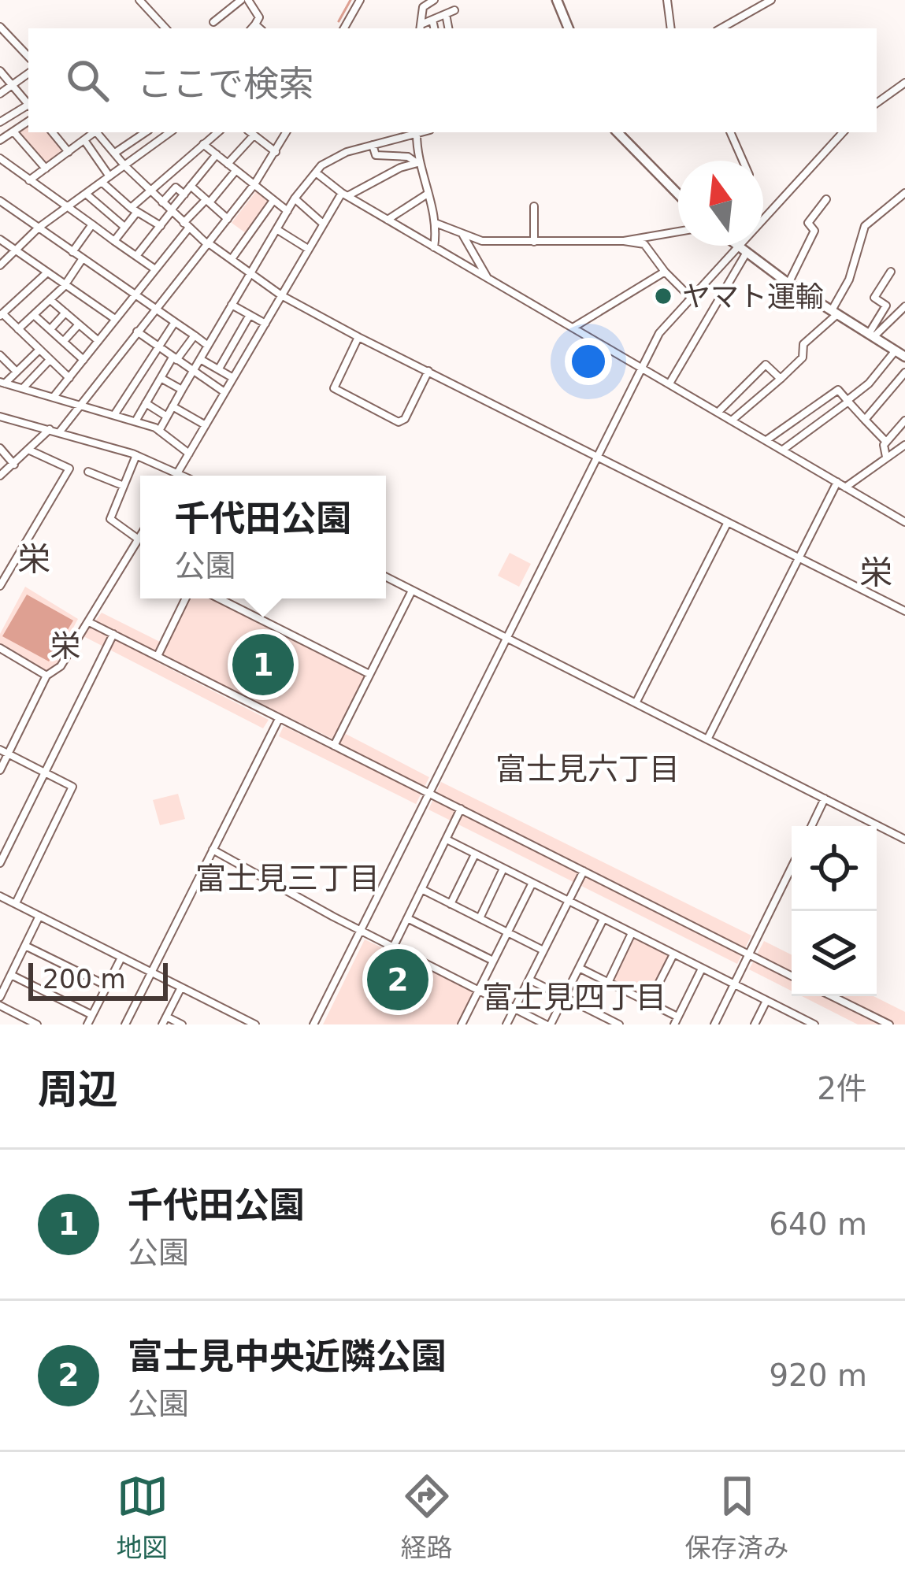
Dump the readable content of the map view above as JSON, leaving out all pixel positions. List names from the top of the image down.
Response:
{
  "districts": [
    "栄",
    "栄",
    "栄",
    "富士見六丁目",
    "富士見三丁目",
    "富士見四丁目"
  ],
  "places": ["ヤマト運輸"],
  "scale_bar": "200 m",
  "north": "top",
  "page": {
    "search": "ここで検索",
    "popup": ["千代田公園", "公園"],
    "pins": ["1", "2"],
    "scale": "200 m",
    "heading": ["周辺", "2件"],
    "list": [
      {
        "mark": "1",
        "name": "千代田公園",
        "note": "公園",
        "value": "640 m"
      },
      {
        "mark": "2",
        "name": "富士見中央近隣公園",
        "note": "公園",
        "value": "920 m"
      }
    ],
    "nav": ["地図", "経路", "保存済み"]
  }
}
